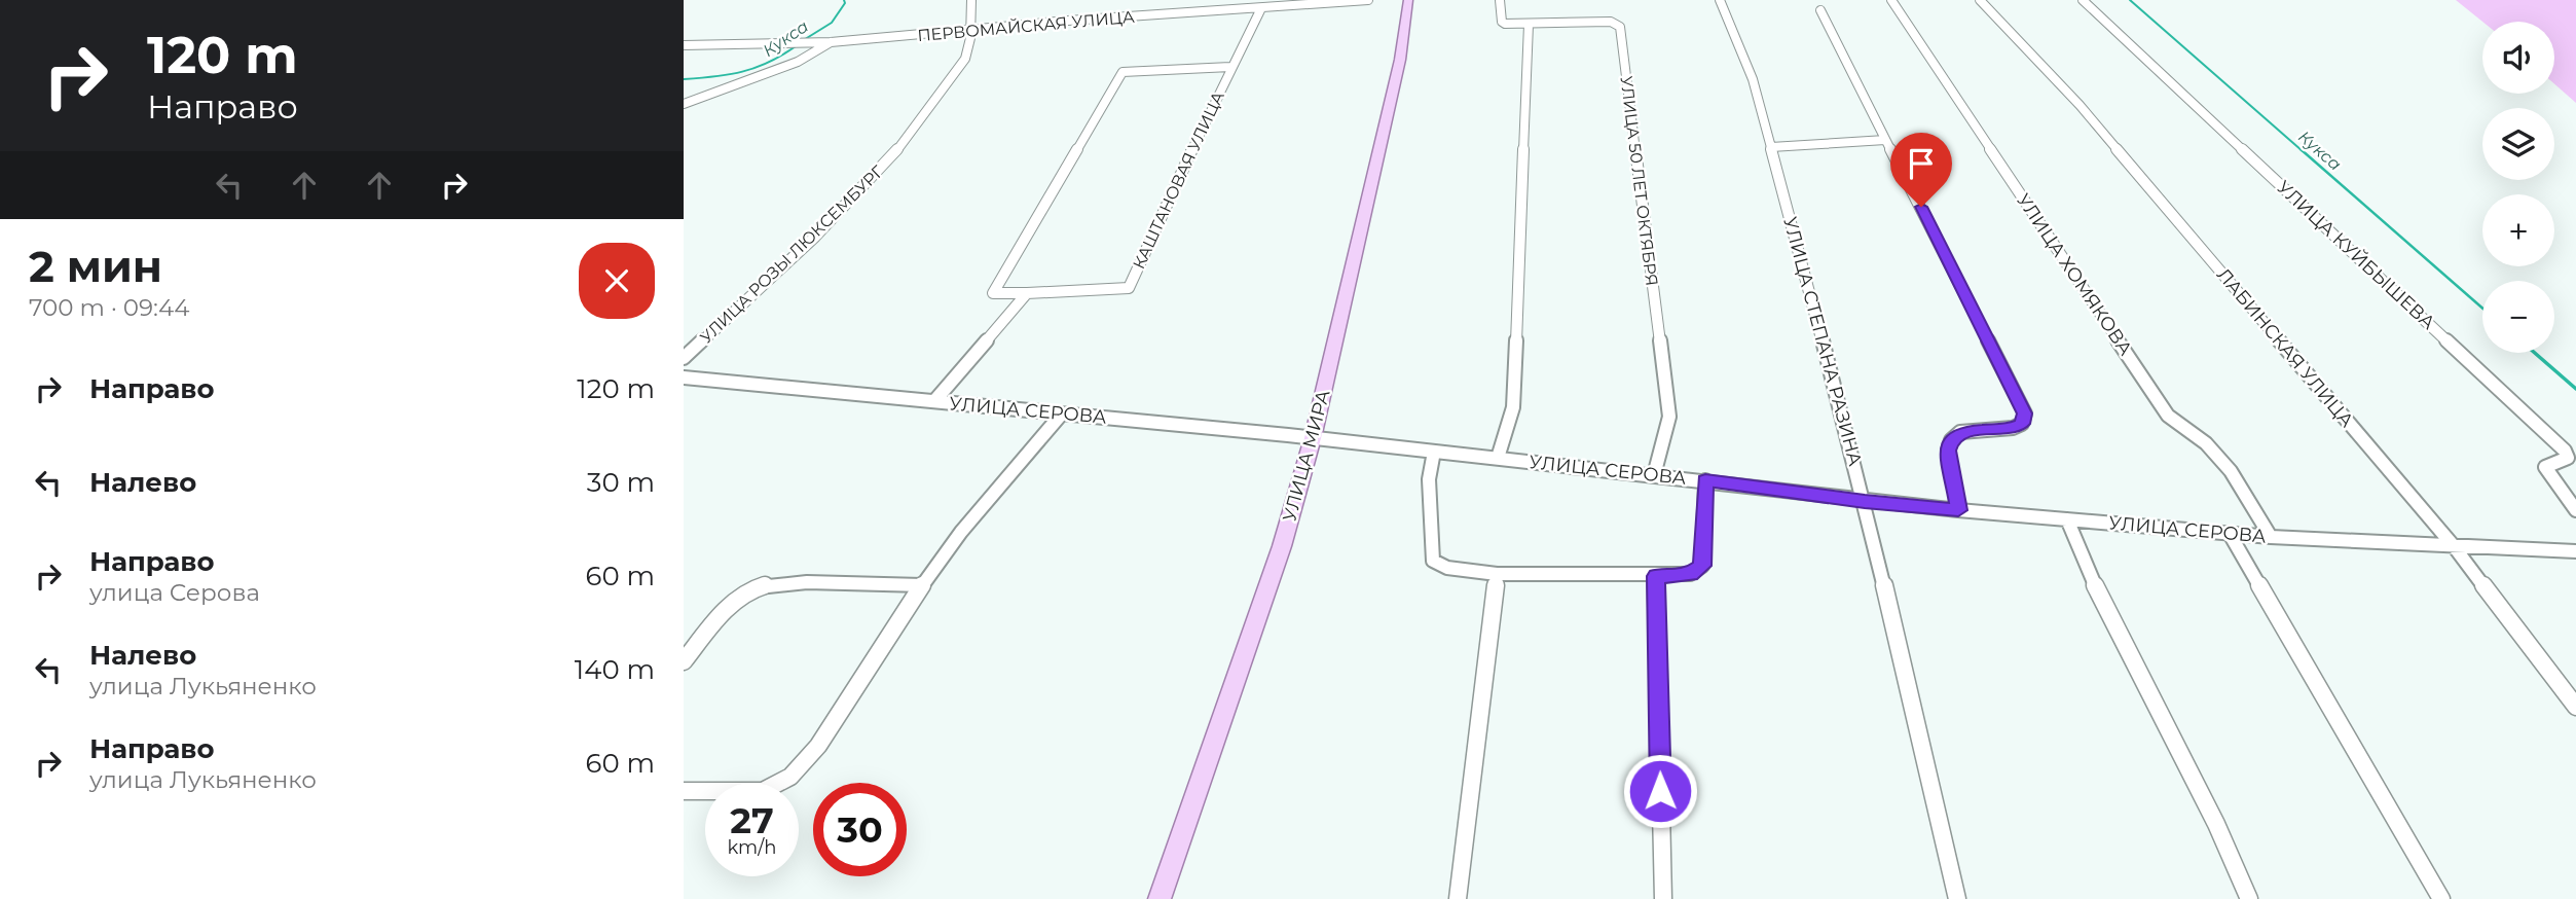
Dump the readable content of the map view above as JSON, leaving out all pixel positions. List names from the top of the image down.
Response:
{
  "streets": {
    "main road": ["УЛИЦА МИРА"],
    "street": [
      "ПЕРВОМАЙСКАЯ УЛИЦА",
      "КАШТАНОВАЯ УЛИЦА",
      "УЛИЦА 50 ЛЕТ ОКТЯБРЯ",
      "УЛИЦА РОЗЫ ЛЮКСЕМБУРГ",
      "УЛИЦА КУЙБЫШЕВА",
      "УЛИЦА ХОМЯКОВА",
      "УЛИЦА СТЕПАНА РАЗИНА",
      "ЛАБИНСКАЯ УЛИЦА",
      "УЛИЦА СЕРОВА"
    ]
  },
  "crossings": [
    ["ПЕРВОМАЙСКАЯ УЛИЦА", "КАШТАНОВАЯ УЛИЦА"],
    ["ПЕРВОМАЙСКАЯ УЛИЦА", "УЛИЦА РОЗЫ ЛЮКСЕМБУРГ"],
    ["УЛИЦА 50 ЛЕТ ОКТЯБРЯ", "УЛИЦА СЕРОВА"],
    ["УЛИЦА ХОМЯКОВА", "УЛИЦА СЕРОВА"],
    ["УЛИЦА СТЕПАНА РАЗИНА", "УЛИЦА СЕРОВА"],
    ["ЛАБИНСКАЯ УЛИЦА", "УЛИЦА СЕРОВА"],
    ["УЛИЦА СЕРОВА", "УЛИЦА МИРА"]
  ],
  "water": ["Кукса"],
  "page": {
    "turn": ["120 m", "Направо"],
    "map_buttons": ["+", "−"],
    "heading": ["2 мин", "700 m · 09:44"],
    "list": [
      {
        "name": "Направо",
        "value": "120 m"
      },
      {
        "name": "Налево",
        "value": "30 m"
      },
      {
        "name": "Направо",
        "note": "улица Серова",
        "value": "60 m"
      },
      {
        "name": "Налево",
        "note": "улица Лукьяненко",
        "value": "140 m"
      },
      {
        "name": "Направо",
        "note": "улица Лукьяненко",
        "value": "60 m"
      }
    ],
    "speed": "27 km/h",
    "limit": "30"
  }
}
